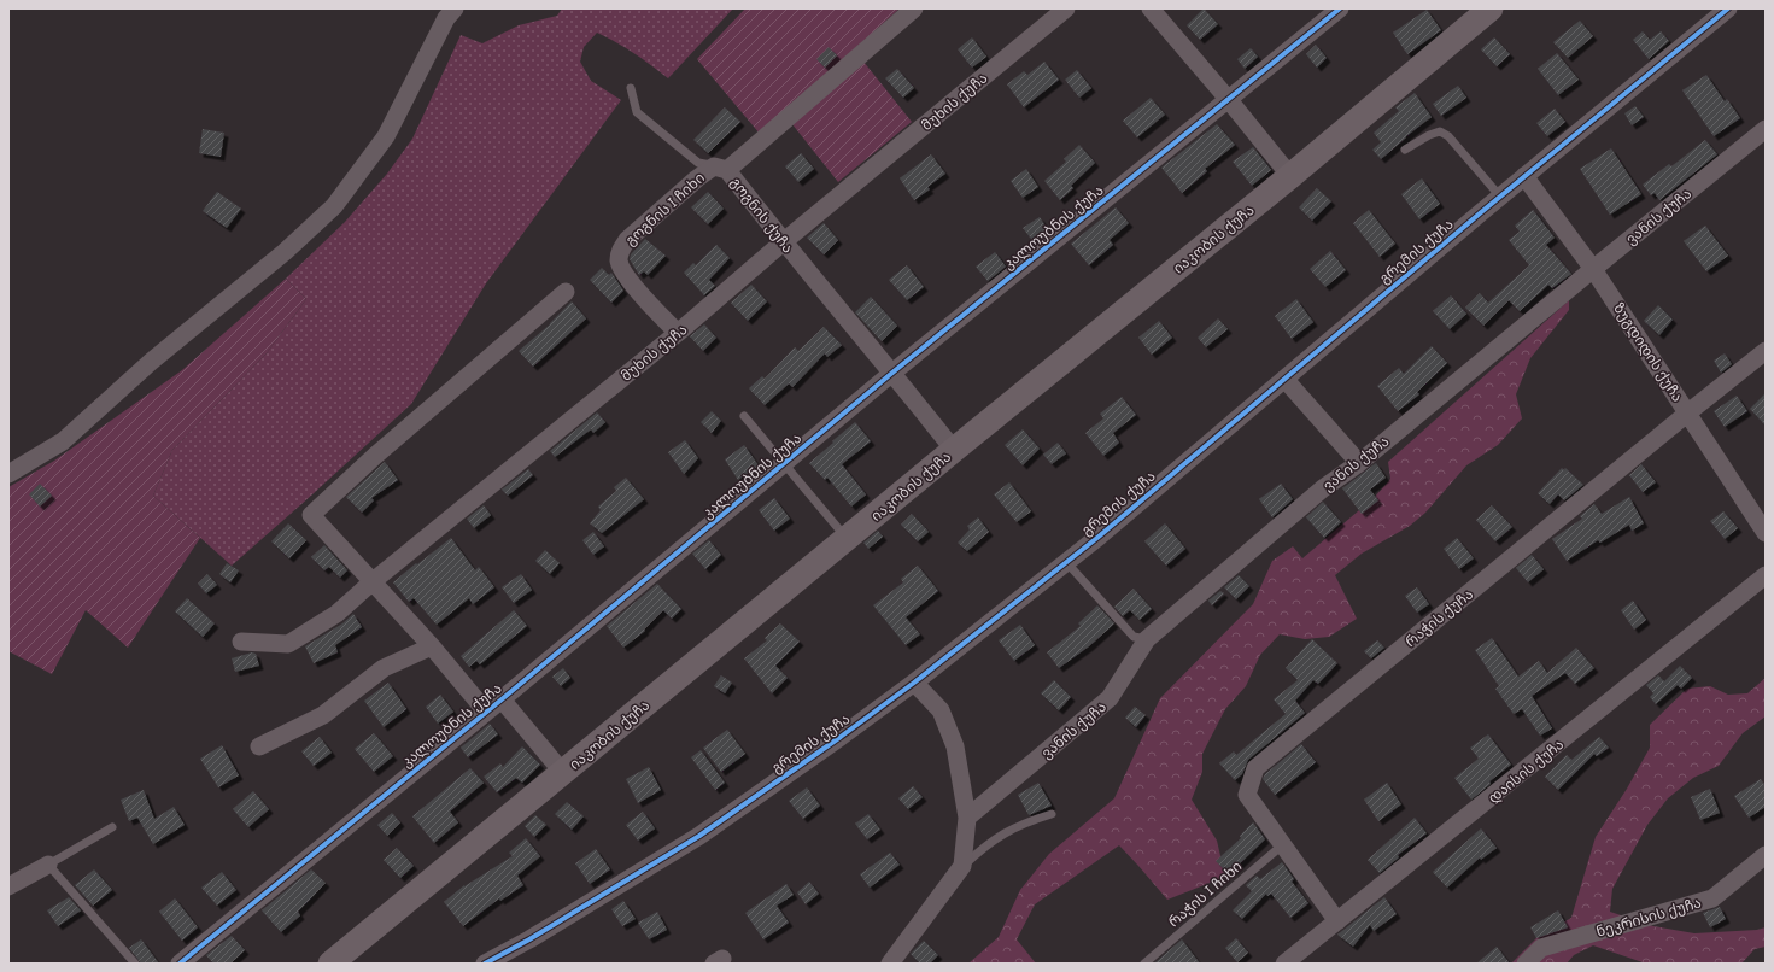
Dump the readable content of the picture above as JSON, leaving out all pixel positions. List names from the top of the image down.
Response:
{
  "streets": {
    "street": [
      "მუხის ქუჩა",
      "გოგნის I ჩიხი",
      "გოგნის ქუჩა",
      "ვანის ქუჩა",
      "კალოუბნის ქუჩა",
      "იაკობის ქუჩა",
      "გრემის ქუჩა",
      "ზუგდიდის ქუჩა",
      "რაჭის ქუჩა",
      "დაისის ქუჩა",
      "ნეკრისის ქუჩა"
    ],
    "lane": ["რაჭის I ჩიხი"]
  },
  "crossings": [
    ["მუხის ქუჩა", "გოგნის I ჩიხი"],
    ["მუხის ქუჩა", "გოგნის ქუჩა"],
    ["გოგნის I ჩიხი", "გოგნის ქუჩა"],
    ["გოგნის ქუჩა", "კალოუბნის ქუჩა"],
    ["გოგნის ქუჩა", "იაკობის ქუჩა"],
    ["ვანის ქუჩა", "ზუგდიდის ქუჩა"],
    ["გრემის ქუჩა", "ზუგდიდის ქუჩა"],
    ["ზუგდიდის ქუჩა", "რაჭის ქუჩა"],
    ["რაჭის ქუჩა", "დაისის ქუჩა"],
    ["რაჭის ქუჩა", "რაჭის I ჩიხი"]
  ]
}
